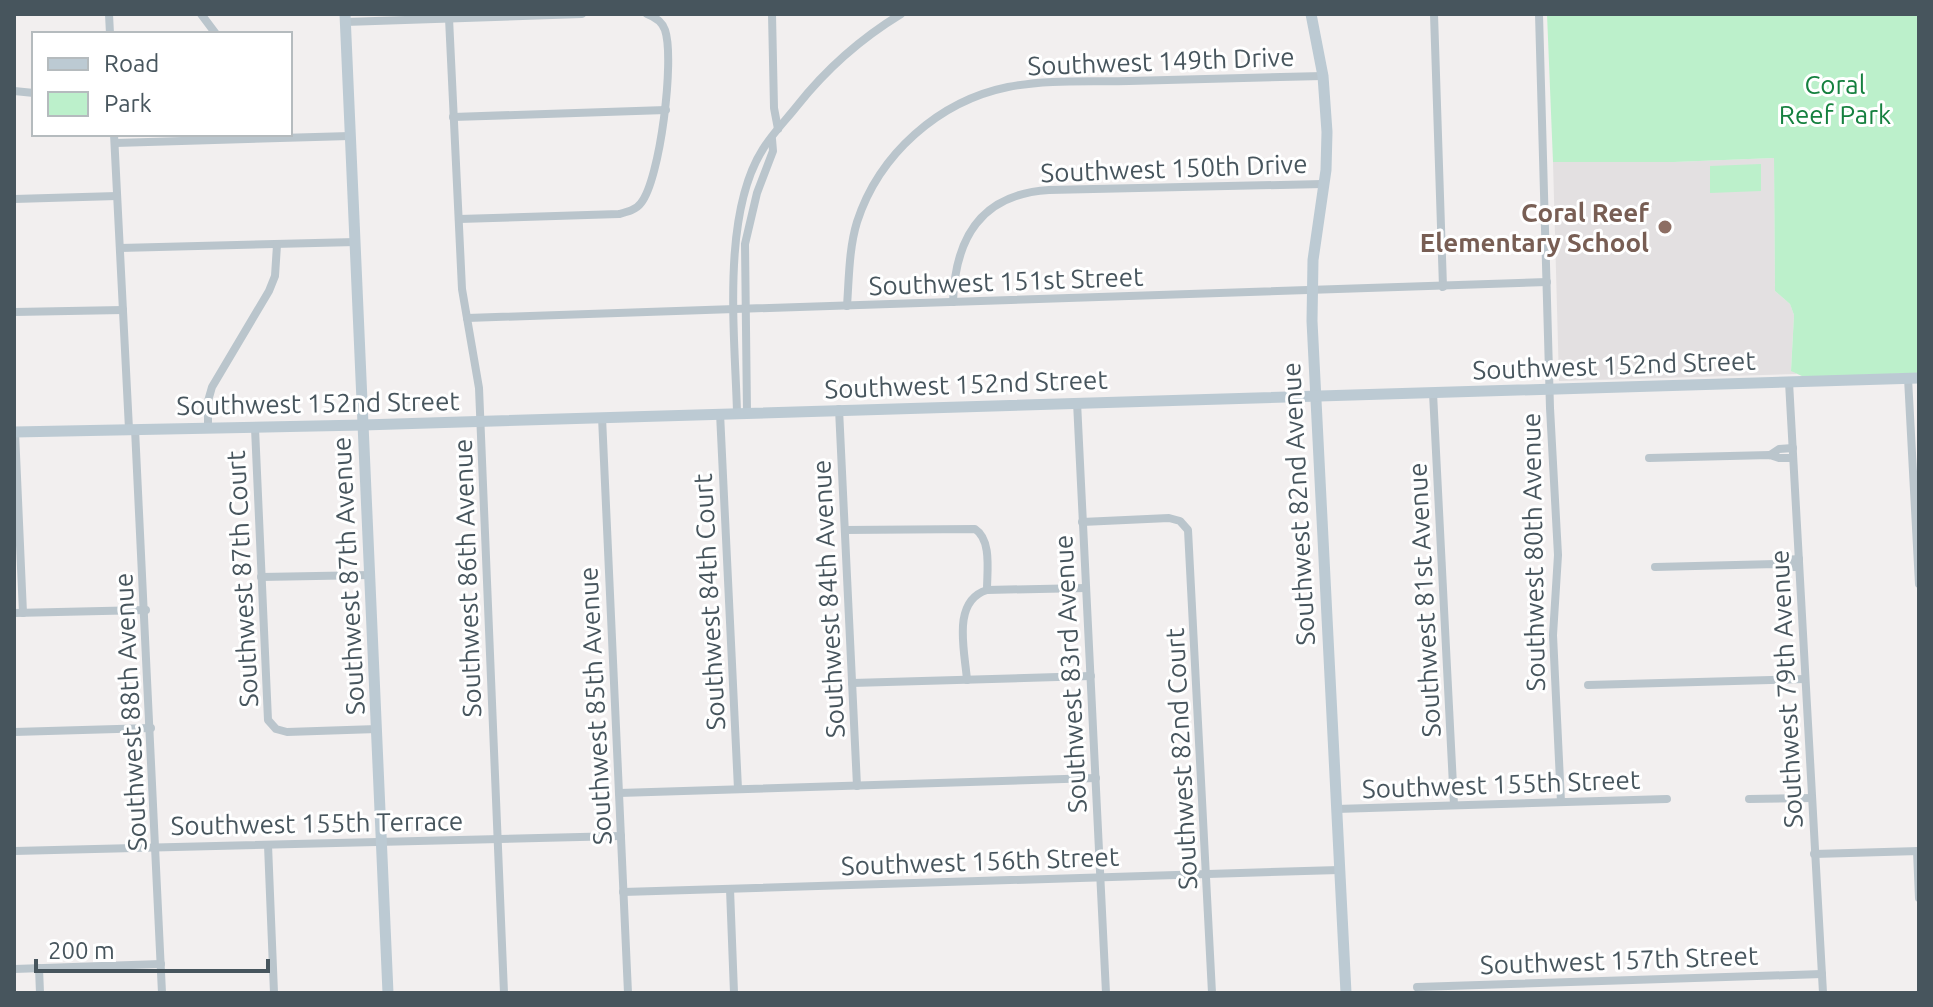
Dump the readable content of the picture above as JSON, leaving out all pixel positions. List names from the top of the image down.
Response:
{
  "streets": {
    "street": [
      "Southwest 149th Drive",
      "Southwest 150th Drive",
      "Southwest 151st Street",
      "Southwest 152nd Street",
      "Southwest 82nd Avenue",
      "Southwest 80th Avenue",
      "Southwest 87th Avenue",
      "Southwest 86th Avenue",
      "Southwest 87th Court",
      "Southwest 84th Avenue",
      "Southwest 81st Avenue",
      "Southwest 84th Court",
      "Southwest 83rd Avenue",
      "Southwest 79th Avenue",
      "Southwest 85th Avenue",
      "Southwest 88th Avenue",
      "Southwest 82nd Court",
      "Southwest 155th Street",
      "Southwest 155th Terrace",
      "Southwest 156th Street",
      "Southwest 157th Street"
    ]
  },
  "crossings": [
    ["Southwest 149th Drive", "Southwest 151st Street"],
    ["Southwest 149th Drive", "Southwest 82nd Avenue"],
    ["Southwest 150th Drive", "Southwest 151st Street"],
    ["Southwest 150th Drive", "Southwest 82nd Avenue"],
    ["Southwest 151st Street", "Southwest 82nd Avenue"],
    ["Southwest 151st Street", "Southwest 80th Avenue"],
    ["Southwest 151st Street", "Southwest 86th Avenue"],
    ["Southwest 152nd Street", "Southwest 82nd Avenue"],
    ["Southwest 152nd Street", "Southwest 80th Avenue"],
    ["Southwest 152nd Street", "Southwest 87th Avenue"],
    ["Southwest 152nd Street", "Southwest 86th Avenue"],
    ["Southwest 152nd Street", "Southwest 87th Court"],
    ["Southwest 152nd Street", "Southwest 84th Avenue"],
    ["Southwest 152nd Street", "Southwest 81st Avenue"],
    ["Southwest 152nd Street", "Southwest 84th Court"],
    ["Southwest 152nd Street", "Southwest 83rd Avenue"],
    ["Southwest 152nd Street", "Southwest 79th Avenue"],
    ["Southwest 152nd Street", "Southwest 85th Avenue"],
    ["Southwest 152nd Street", "Southwest 88th Avenue"],
    ["Southwest 82nd Avenue", "Southwest 155th Street"],
    ["Southwest 82nd Avenue", "Southwest 156th Street"],
    ["Southwest 80th Avenue", "Southwest 155th Street"],
    ["Southwest 87th Avenue", "Southwest 87th Court"],
    ["Southwest 87th Avenue", "Southwest 155th Terrace"],
    ["Southwest 86th Avenue", "Southwest 155th Terrace"],
    ["Southwest 81st Avenue", "Southwest 155th Street"],
    ["Southwest 83rd Avenue", "Southwest 82nd Court"],
    ["Southwest 83rd Avenue", "Southwest 156th Street"],
    ["Southwest 79th Avenue", "Southwest 157th Street"],
    ["Southwest 85th Avenue", "Southwest 155th Terrace"],
    ["Southwest 85th Avenue", "Southwest 156th Street"],
    ["Southwest 88th Avenue", "Southwest 155th Terrace"],
    ["Southwest 82nd Court", "Southwest 156th Street"]
  ],
  "parks": ["Coral Reef Park"],
  "places": ["Coral Reef Elementary School"],
  "legend": ["Road", "Park"],
  "scale_bar": "200 m"
}
